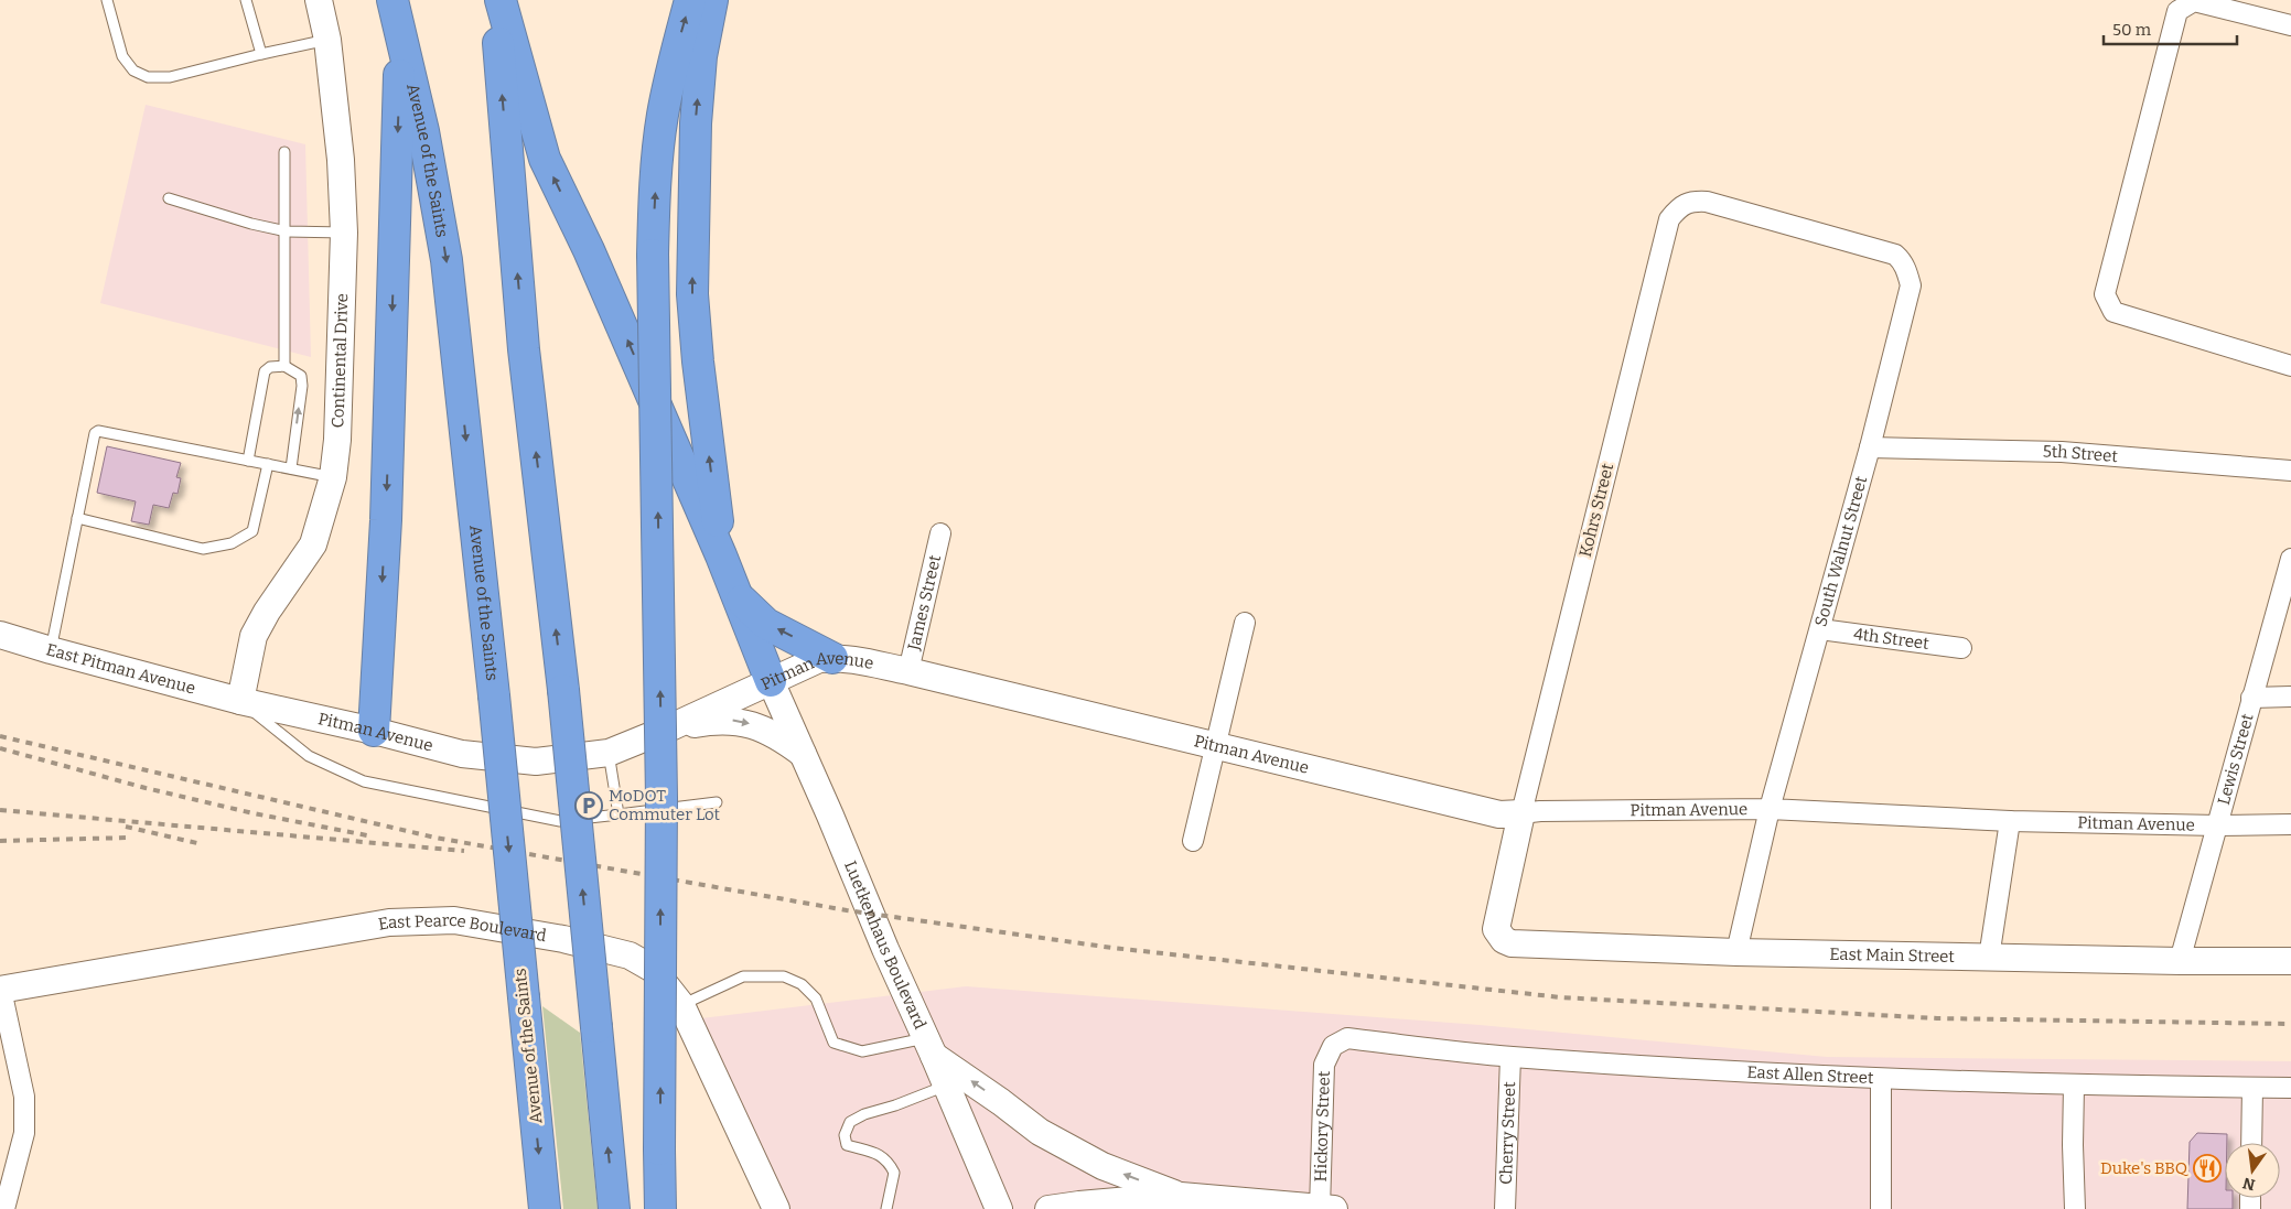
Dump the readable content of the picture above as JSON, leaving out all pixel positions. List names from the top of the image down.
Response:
{
  "streets": {
    "highway": ["Avenue of the Saints"],
    "street": [
      "Continental Drive",
      "5th Street",
      "Kohrs Street",
      "South Walnut Street",
      "James Street",
      "4th Street",
      "East Pitman Avenue",
      "Pitman Avenue",
      "Lewis Street",
      "East Pearce Boulevard",
      "Luetkenhaus Boulevard",
      "East Main Street",
      "East Allen Street",
      "Hickory Street",
      "Cherry Street"
    ]
  },
  "crossings": [
    ["Continental Drive", "East Pitman Avenue"],
    ["Continental Drive", "Pitman Avenue"],
    ["5th Street", "South Walnut Street"],
    ["Kohrs Street", "South Walnut Street"],
    ["Kohrs Street", "Pitman Avenue"],
    ["Kohrs Street", "East Main Street"],
    ["South Walnut Street", "4th Street"],
    ["South Walnut Street", "Pitman Avenue"],
    ["South Walnut Street", "East Main Street"],
    ["James Street", "Pitman Avenue"],
    ["East Pitman Avenue", "Pitman Avenue"],
    ["Pitman Avenue", "Lewis Street"],
    ["Pitman Avenue", "Luetkenhaus Boulevard"],
    ["Lewis Street", "East Main Street"],
    ["East Allen Street", "Hickory Street"],
    ["East Allen Street", "Cherry Street"]
  ],
  "places": {
    "parking": ["MoDOT Commuter Lot"],
    "restaurant": ["Duke's BBQ"]
  },
  "scale_bar": "50 m",
  "north": "bottom"
}
